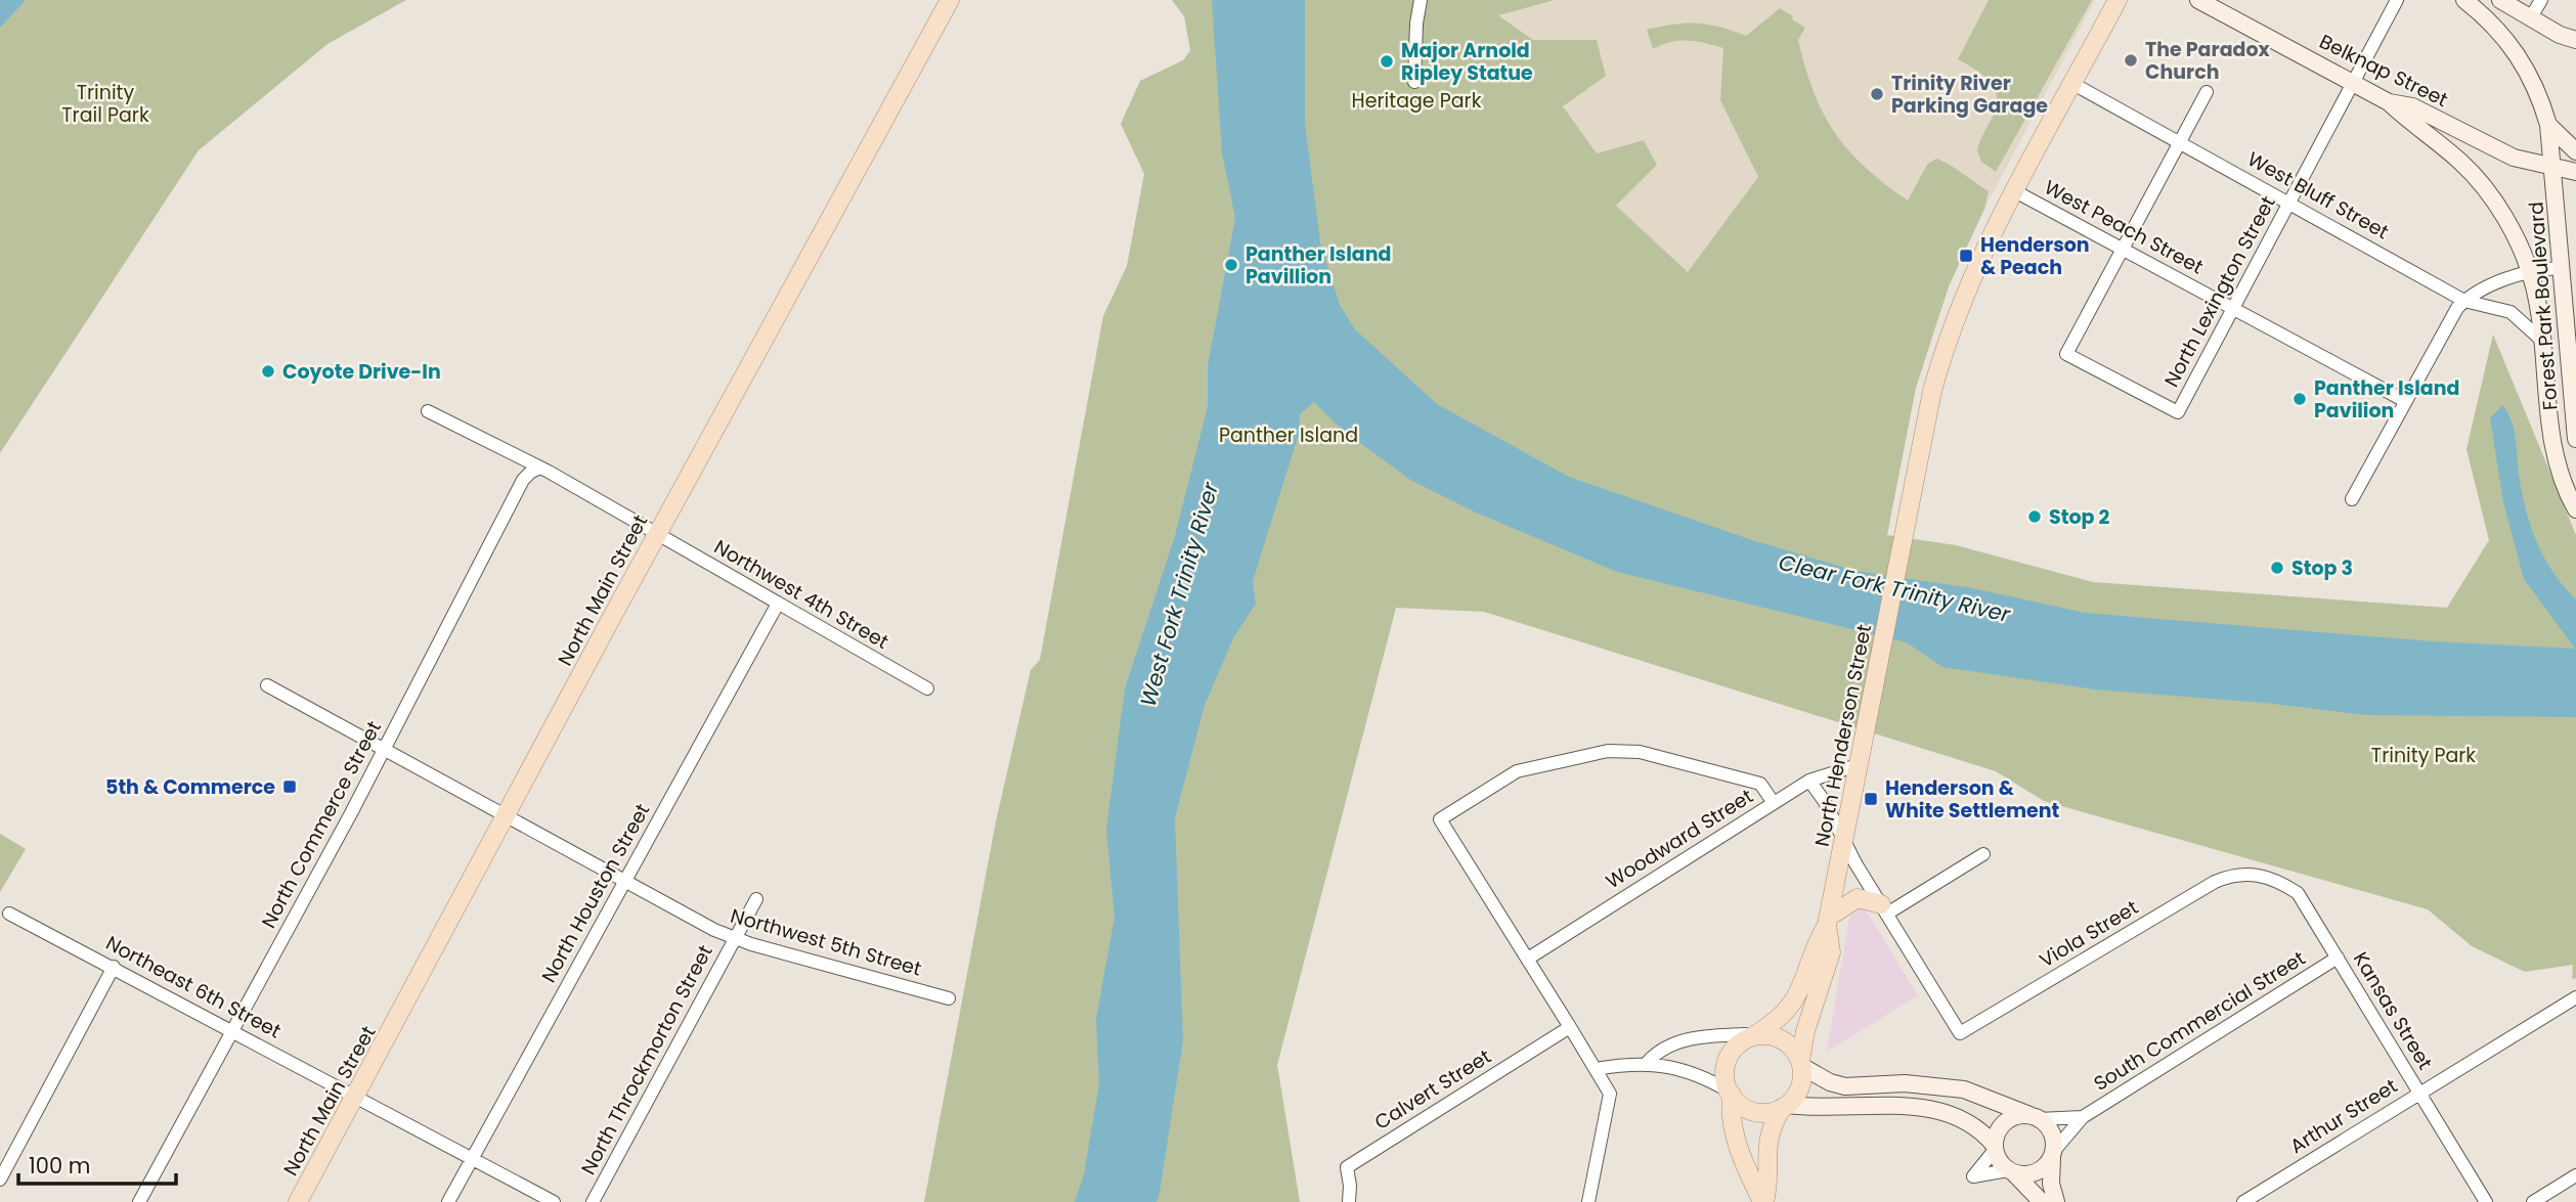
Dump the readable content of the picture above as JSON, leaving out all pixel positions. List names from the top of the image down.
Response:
{
  "streets": {
    "main road": [
      "Belknap Street",
      "Forest Park Boulevard",
      "North Main Street",
      "North Henderson Street"
    ],
    "street": [
      "West Bluff Street",
      "West Peach Street",
      "North Lexington Street",
      "Northwest 4th Street",
      "North Commerce Street",
      "Woodward Street",
      "North Houston Street",
      "Viola Street",
      "Northwest 5th Street",
      "Northeast 6th Street",
      "Kansas Street",
      "South Commercial Street",
      "North Throckmorton Street",
      "Calvert Street",
      "Arthur Street"
    ]
  },
  "crossings": [
    ["Belknap Street", "North Lexington Street"],
    ["Belknap Street", "Forest Park Boulevard"],
    ["West Bluff Street", "North Lexington Street"],
    ["West Bluff Street", "Forest Park Boulevard"],
    ["West Bluff Street", "North Henderson Street"],
    ["West Peach Street", "North Lexington Street"],
    ["West Peach Street", "North Henderson Street"],
    ["North Main Street", "Northwest 4th Street"],
    ["North Main Street", "Northwest 5th Street"],
    ["North Main Street", "Northeast 6th Street"],
    ["Northwest 4th Street", "North Commerce Street"],
    ["Northwest 4th Street", "North Houston Street"],
    ["North Henderson Street", "Woodward Street"],
    ["North Commerce Street", "Northwest 5th Street"],
    ["North Commerce Street", "Northeast 6th Street"],
    ["North Houston Street", "Northwest 5th Street"],
    ["North Houston Street", "Northeast 6th Street"],
    ["Viola Street", "Kansas Street"],
    ["Northwest 5th Street", "North Throckmorton Street"],
    ["Kansas Street", "South Commercial Street"],
    ["Kansas Street", "Arthur Street"]
  ],
  "water": ["Clear Fork Trinity River", "West Fork Trinity River"],
  "parks": [
    "Trinity Trail Park",
    "Heritage Park",
    "Panther Island",
    "Trinity Park"
  ],
  "places": {
    "other": [
      "The Paradox Church",
      "Major Arnold Ripley Statue",
      "Trinity River Parking Garage",
      "Panther Island Pavillion",
      "Coyote Drive-In",
      "Panther Island Pavilion",
      "Stop 2",
      "Stop 3"
    ],
    "transit": ["Henderson & Peach", "5th & Commerce", "Henderson & White Settlement"]
  },
  "scale_bar": "100 m"
}
